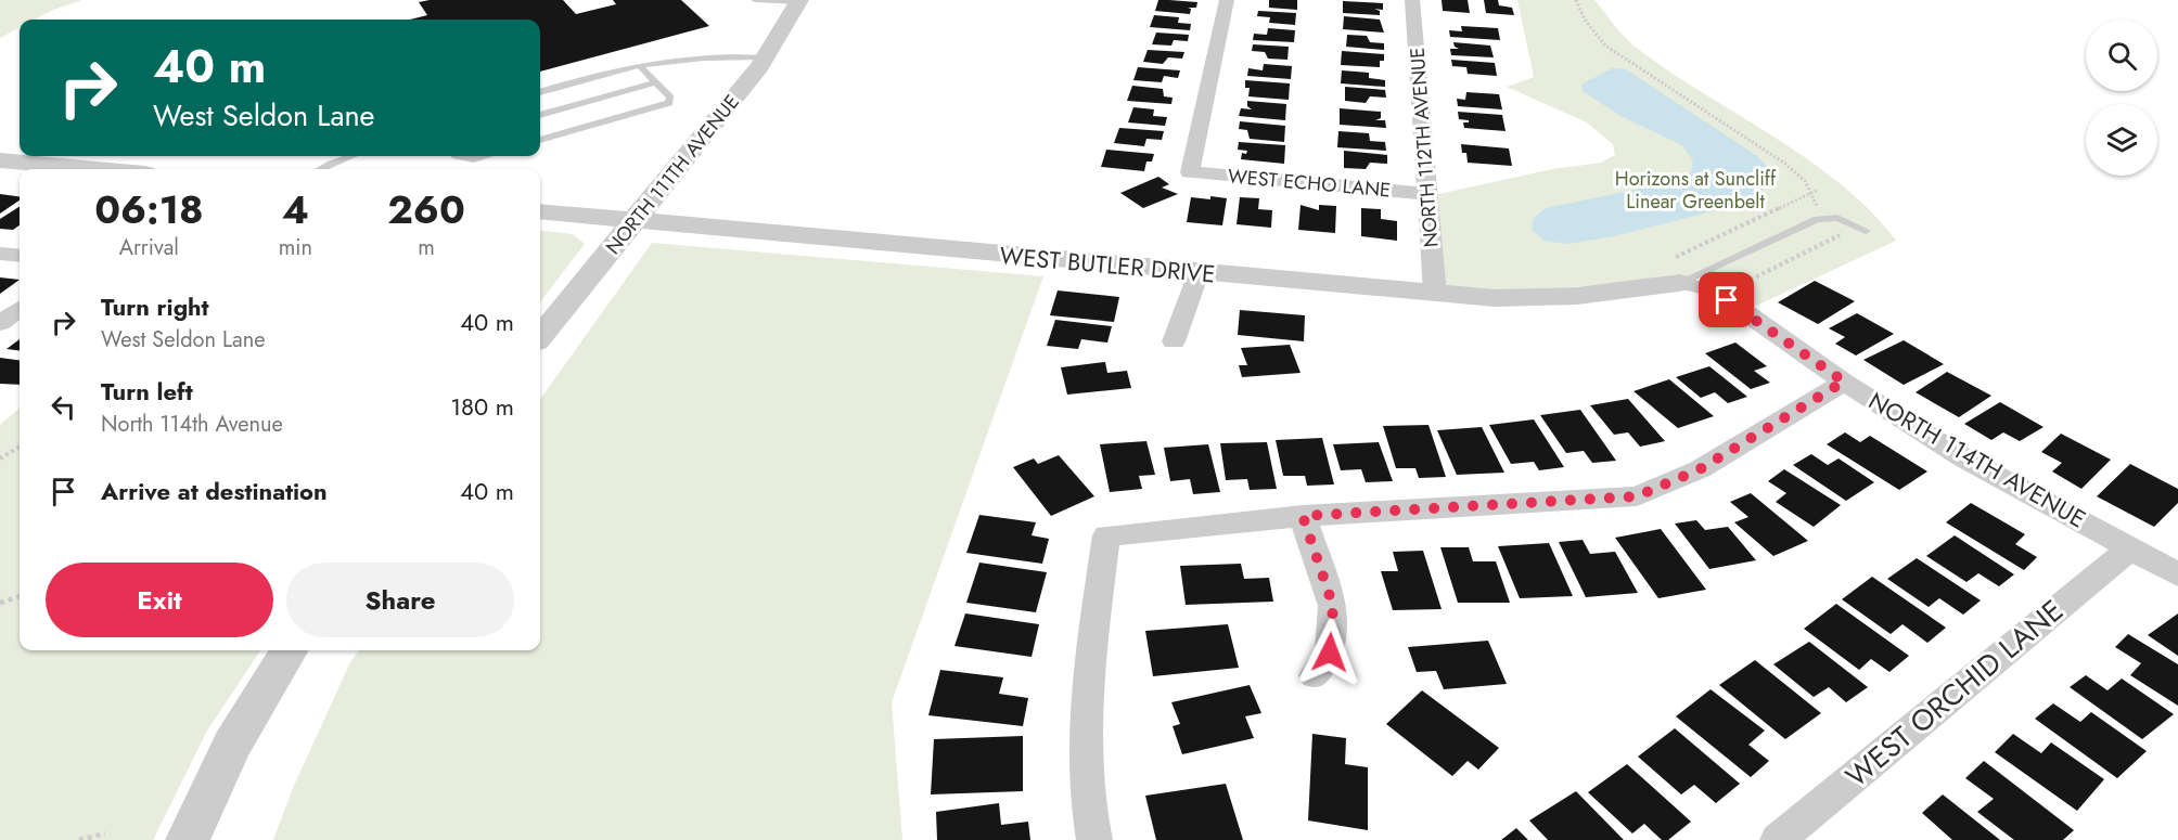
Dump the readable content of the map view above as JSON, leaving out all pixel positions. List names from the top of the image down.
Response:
{
  "streets": {
    "street": [
      "NORTH 112TH AVENUE",
      "NORTH 111TH AVENUE",
      "WEST ECHO LANE",
      "WEST BUTLER DRIVE",
      "NORTH 114TH AVENUE",
      "WEST ORCHID LANE"
    ]
  },
  "crossings": [
    ["NORTH 112TH AVENUE", "WEST ECHO LANE"],
    ["NORTH 112TH AVENUE", "WEST BUTLER DRIVE"],
    ["NORTH 111TH AVENUE", "WEST BUTLER DRIVE"],
    ["WEST BUTLER DRIVE", "NORTH 114TH AVENUE"],
    ["NORTH 114TH AVENUE", "WEST ORCHID LANE"]
  ],
  "parks": ["Horizons at Suncliff Linear Greenbelt"],
  "page": {
    "turn": ["40 m", "West Seldon Lane"],
    "eta": [
      "06:18",
      "Arrival",
      "4",
      "min",
      "260",
      "m"
    ],
    "list": [
      {
        "name": "Turn right",
        "note": "West Seldon Lane",
        "value": "40 m"
      },
      {
        "name": "Turn left",
        "note": "North 114th Avenue",
        "value": "180 m"
      },
      {
        "name": "Arrive at destination",
        "value": "40 m"
      }
    ],
    "buttons": ["Exit", "Share"]
  }
}
